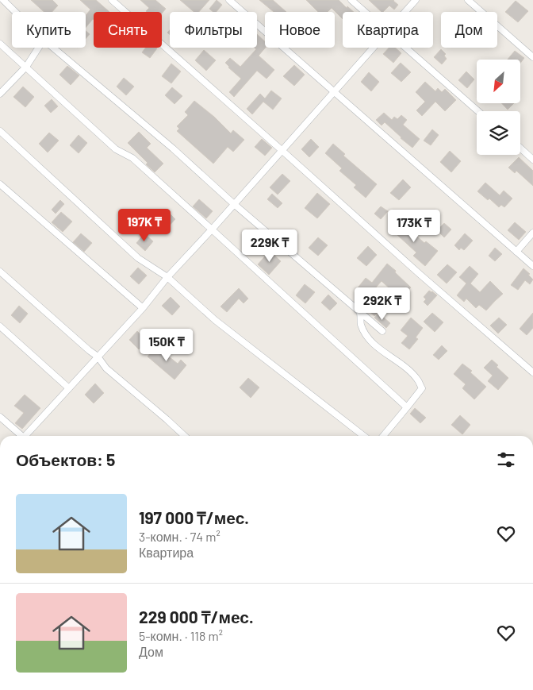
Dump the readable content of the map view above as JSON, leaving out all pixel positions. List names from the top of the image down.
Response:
{
  "north": "bottom left",
  "page": {
    "chip": [
      "Купить",
      "Снять",
      "Фильтры",
      "Новое",
      "Квартира",
      "Дом"
    ],
    "price": [
      "197K ₸",
      "173K ₸",
      "229K ₸",
      "292K ₸",
      "150K ₸"
    ],
    "heading": "Объектов: 5",
    "list": [
      {
        "name": "197 000 ₸/мес.",
        "note": "3-комн. · 74 m² · Квартира"
      },
      {
        "name": "229 000 ₸/мес.",
        "note": "5-комн. · 118 m² · Дом"
      }
    ]
  }
}
